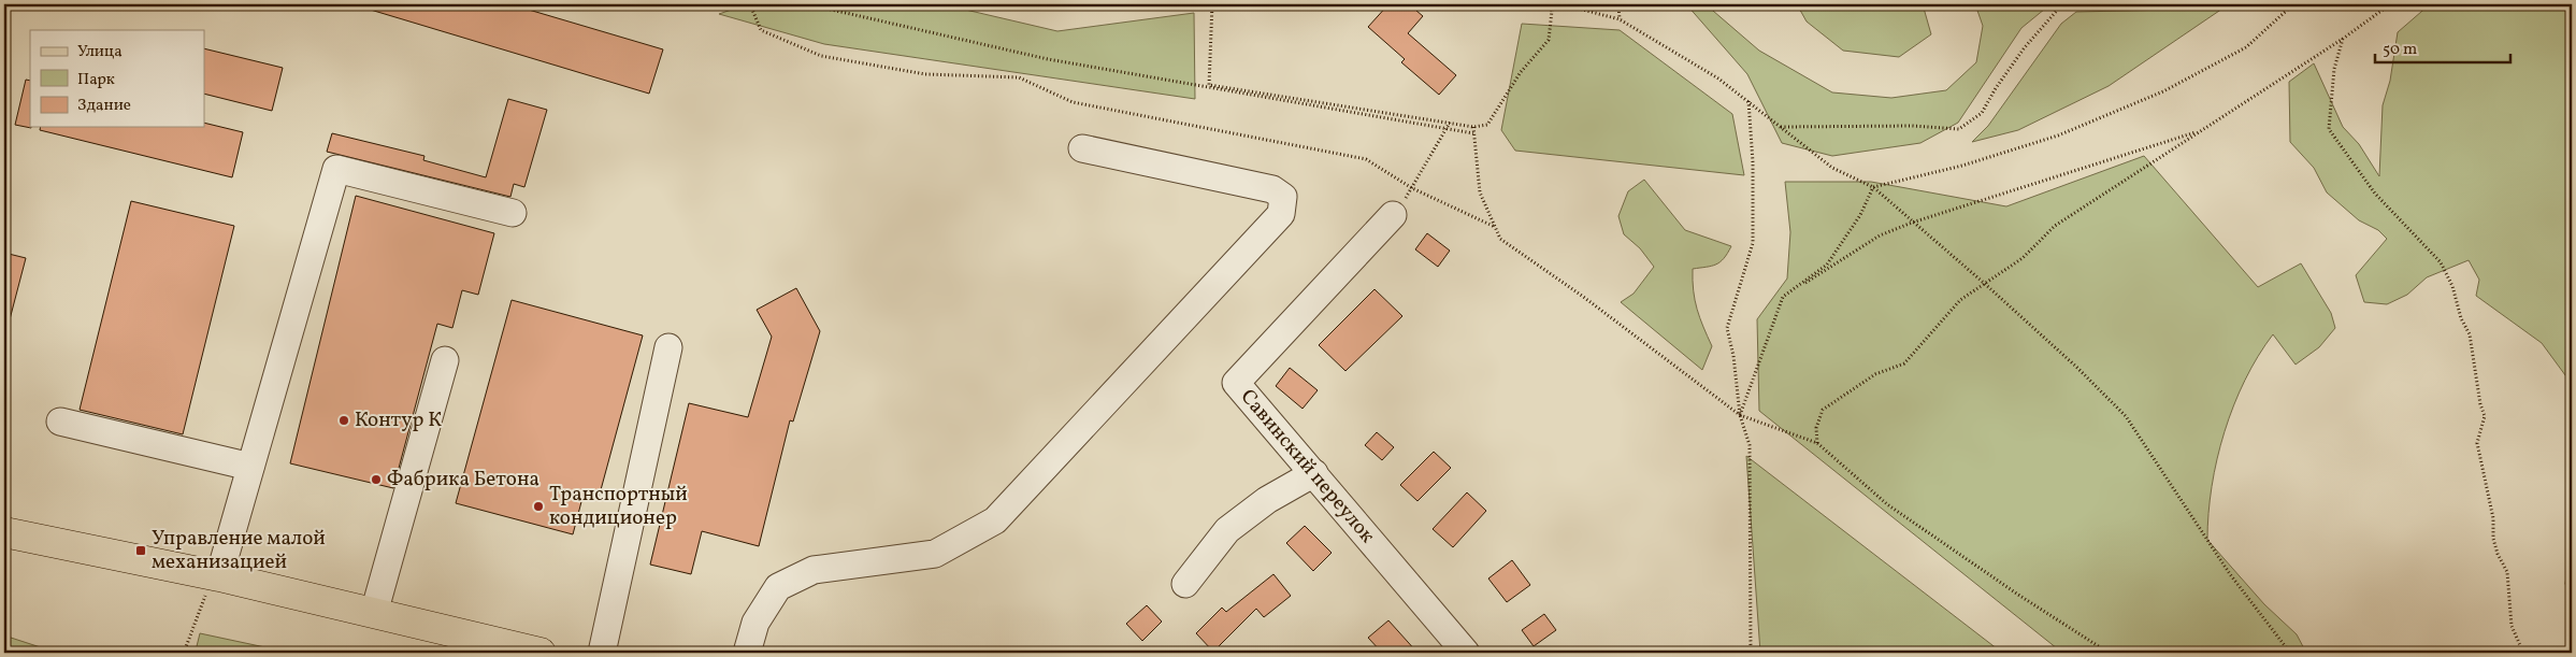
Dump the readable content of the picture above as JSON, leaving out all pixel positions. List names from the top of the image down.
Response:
{
  "streets": {
    "street": ["Савинский переулок"]
  },
  "places": {
    "other": ["Контур К", "Фабрика Бетона", "Транспортный кондиционер"],
    "transit": ["Управление малой механизацией"]
  },
  "legend": ["Улица", "Парк", "Здание"],
  "scale_bar": "50 m"
}
